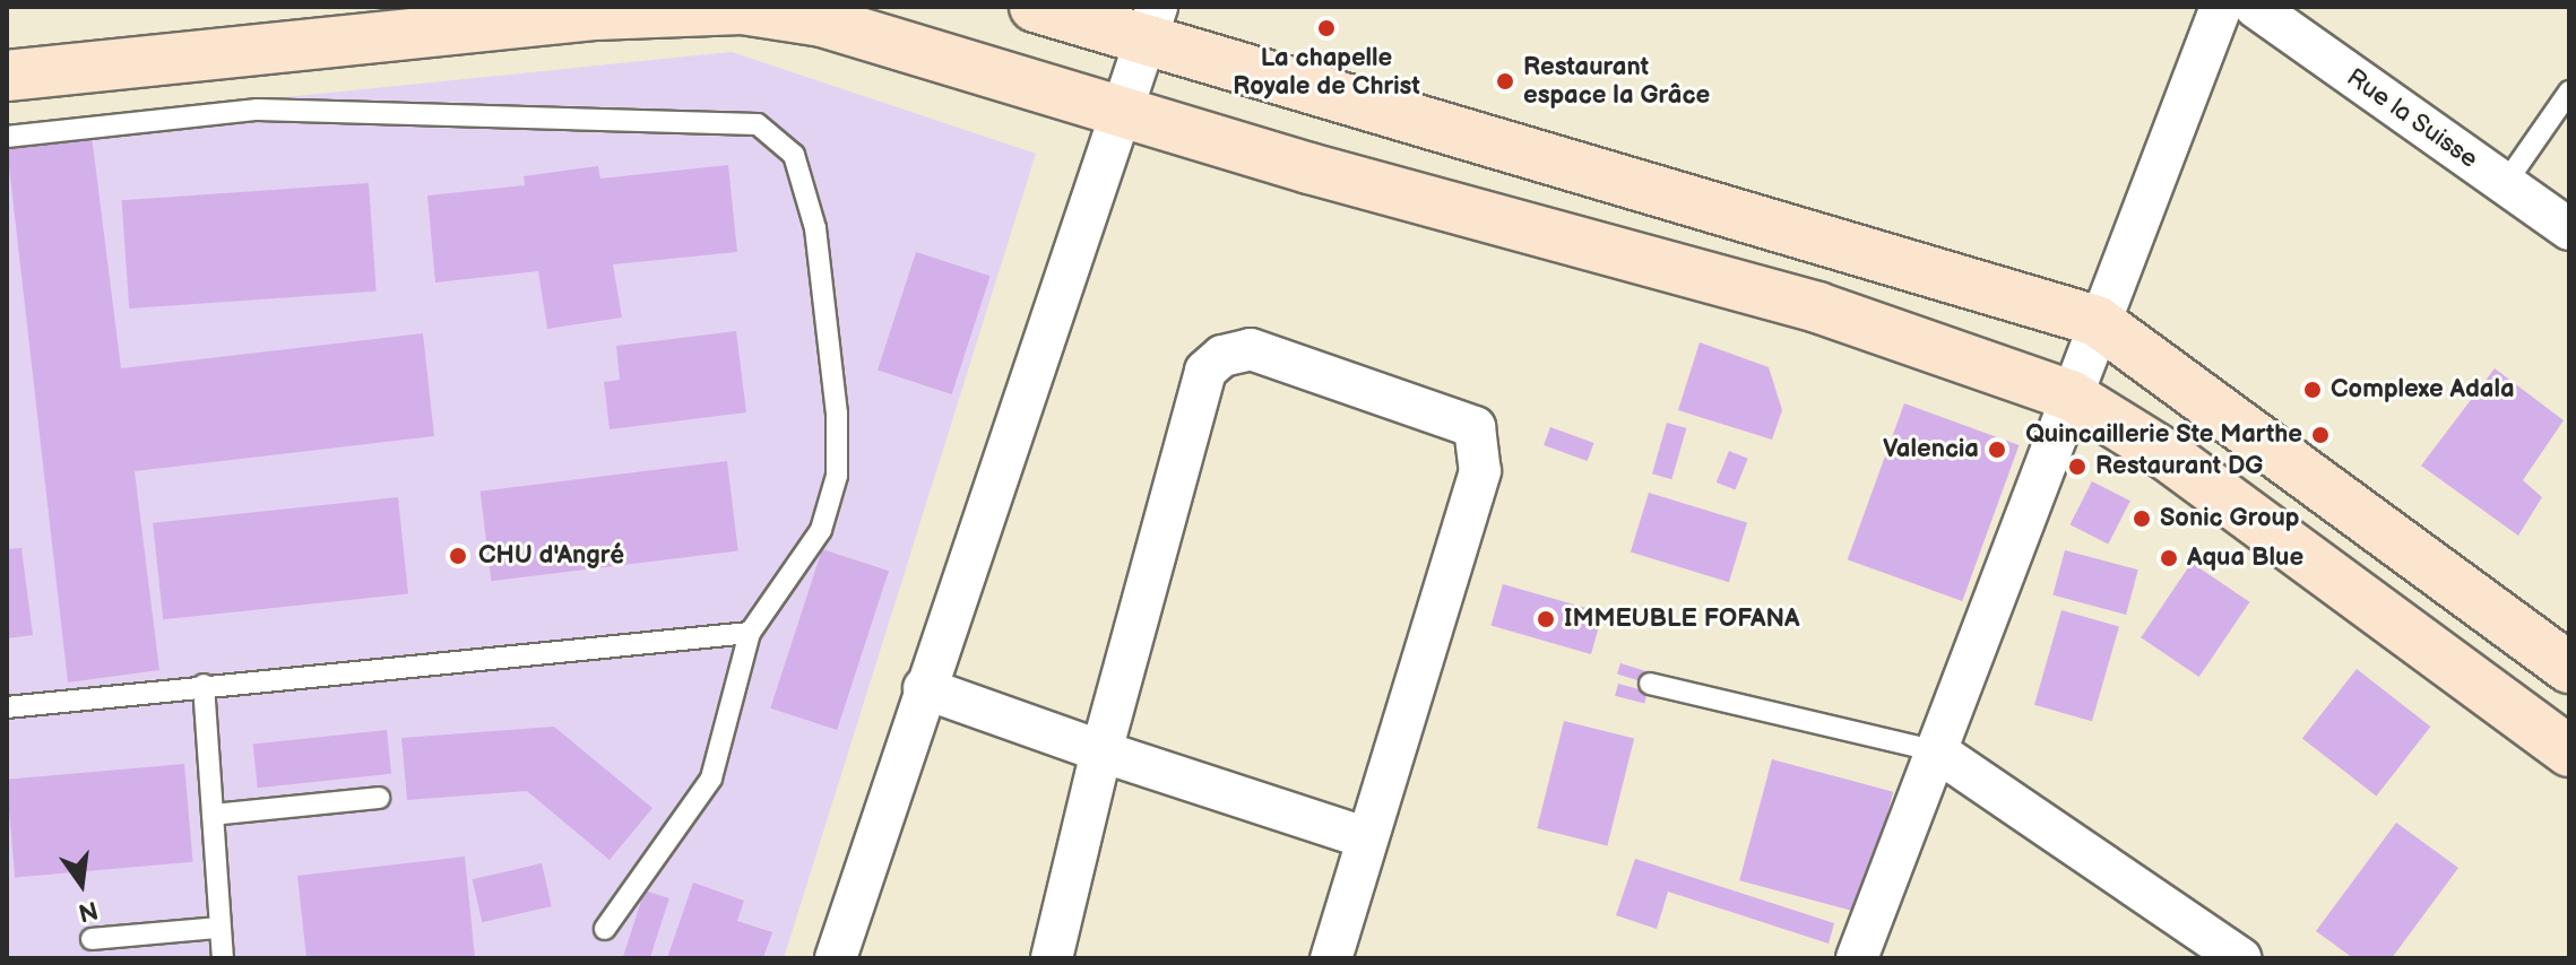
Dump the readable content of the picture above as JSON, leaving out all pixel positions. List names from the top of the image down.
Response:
{
  "streets": {
    "street": ["Rue la Suisse"]
  },
  "places": [
    "La chapelle Royale de Christ",
    "Restaurant espace la Grâce",
    "Complexe Adala",
    "Quincaillerie Ste Marthe",
    "Valencia",
    "Restaurant DG",
    "Sonic Group",
    "CHU d'Angré",
    "Aqua Blue",
    "IMMEUBLE FOFANA"
  ],
  "north": "bottom"
}
